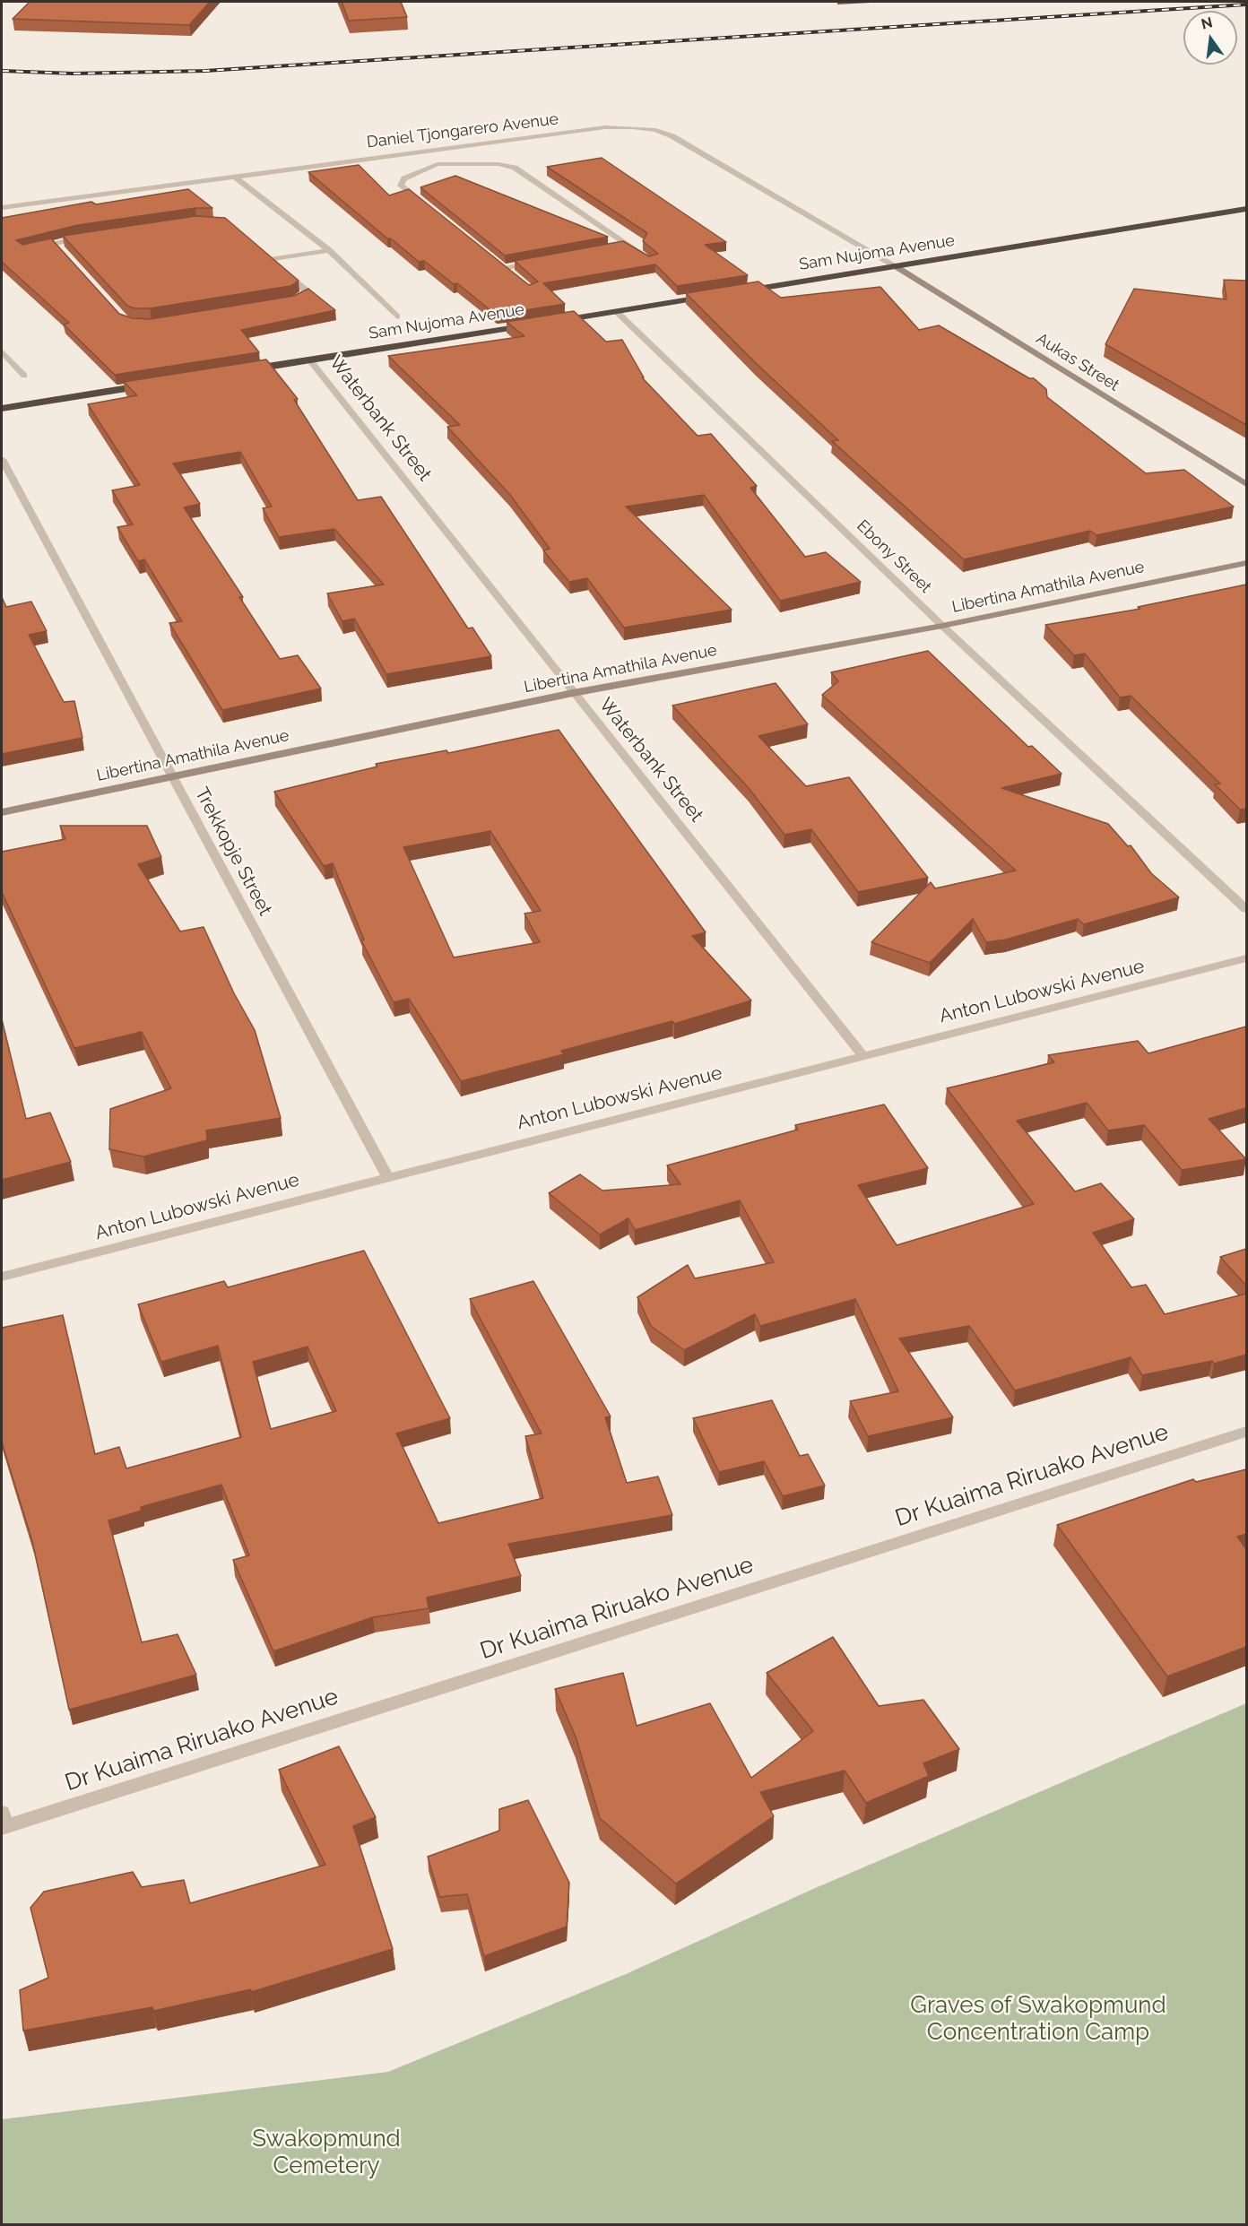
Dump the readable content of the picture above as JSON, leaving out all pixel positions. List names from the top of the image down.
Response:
{
  "streets": {
    "highway": ["Sam Nujoma Avenue"],
    "street": [
      "Daniel Tjongarero Avenue",
      "Aukas Street",
      "Waterbank Street",
      "Ebony Street",
      "Libertina Amathila Avenue",
      "Trekkopje Street",
      "Anton Lubowski Avenue",
      "Dr Kuaima Riruako Avenue"
    ]
  },
  "crossings": [
    ["Daniel Tjongarero Avenue", "Sam Nujoma Avenue"],
    ["Daniel Tjongarero Avenue", "Aukas Street"],
    ["Sam Nujoma Avenue", "Aukas Street"],
    ["Sam Nujoma Avenue", "Waterbank Street"],
    ["Sam Nujoma Avenue", "Ebony Street"],
    ["Waterbank Street", "Libertina Amathila Avenue"],
    ["Waterbank Street", "Anton Lubowski Avenue"],
    ["Ebony Street", "Libertina Amathila Avenue"],
    ["Libertina Amathila Avenue", "Trekkopje Street"],
    ["Trekkopje Street", "Anton Lubowski Avenue"]
  ],
  "parks": ["Graves of Swakopmund Concentration Camp", "Swakopmund Cemetery"],
  "north": "top"
}
